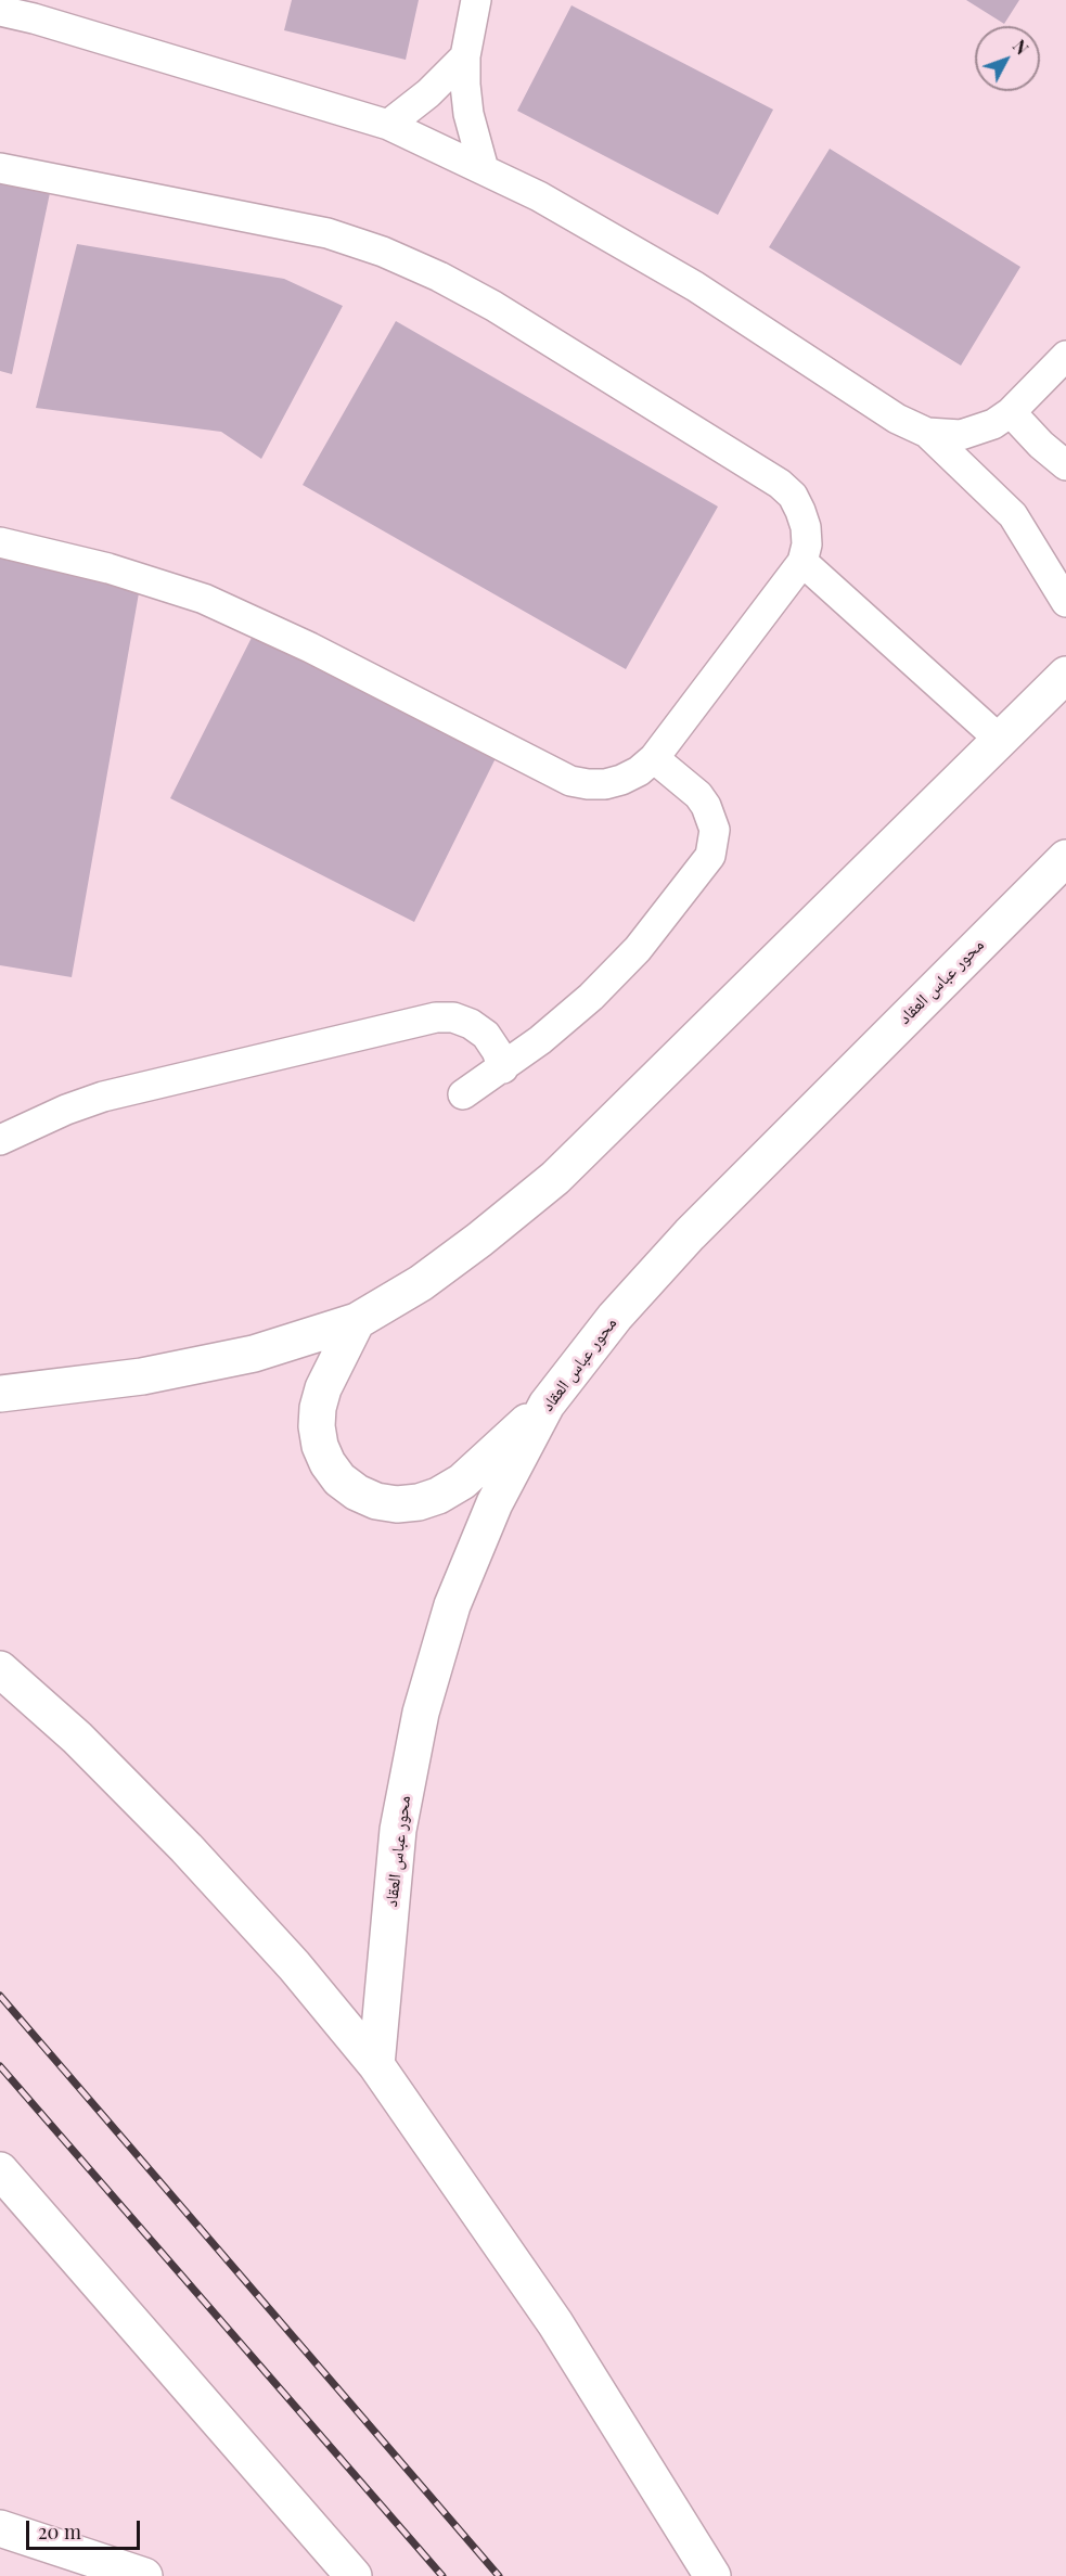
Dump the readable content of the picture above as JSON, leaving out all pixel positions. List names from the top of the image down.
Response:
{
  "streets": {
    "main road": ["محور عباس العقاد"]
  },
  "scale_bar": "20 m",
  "north": "top right"
}
